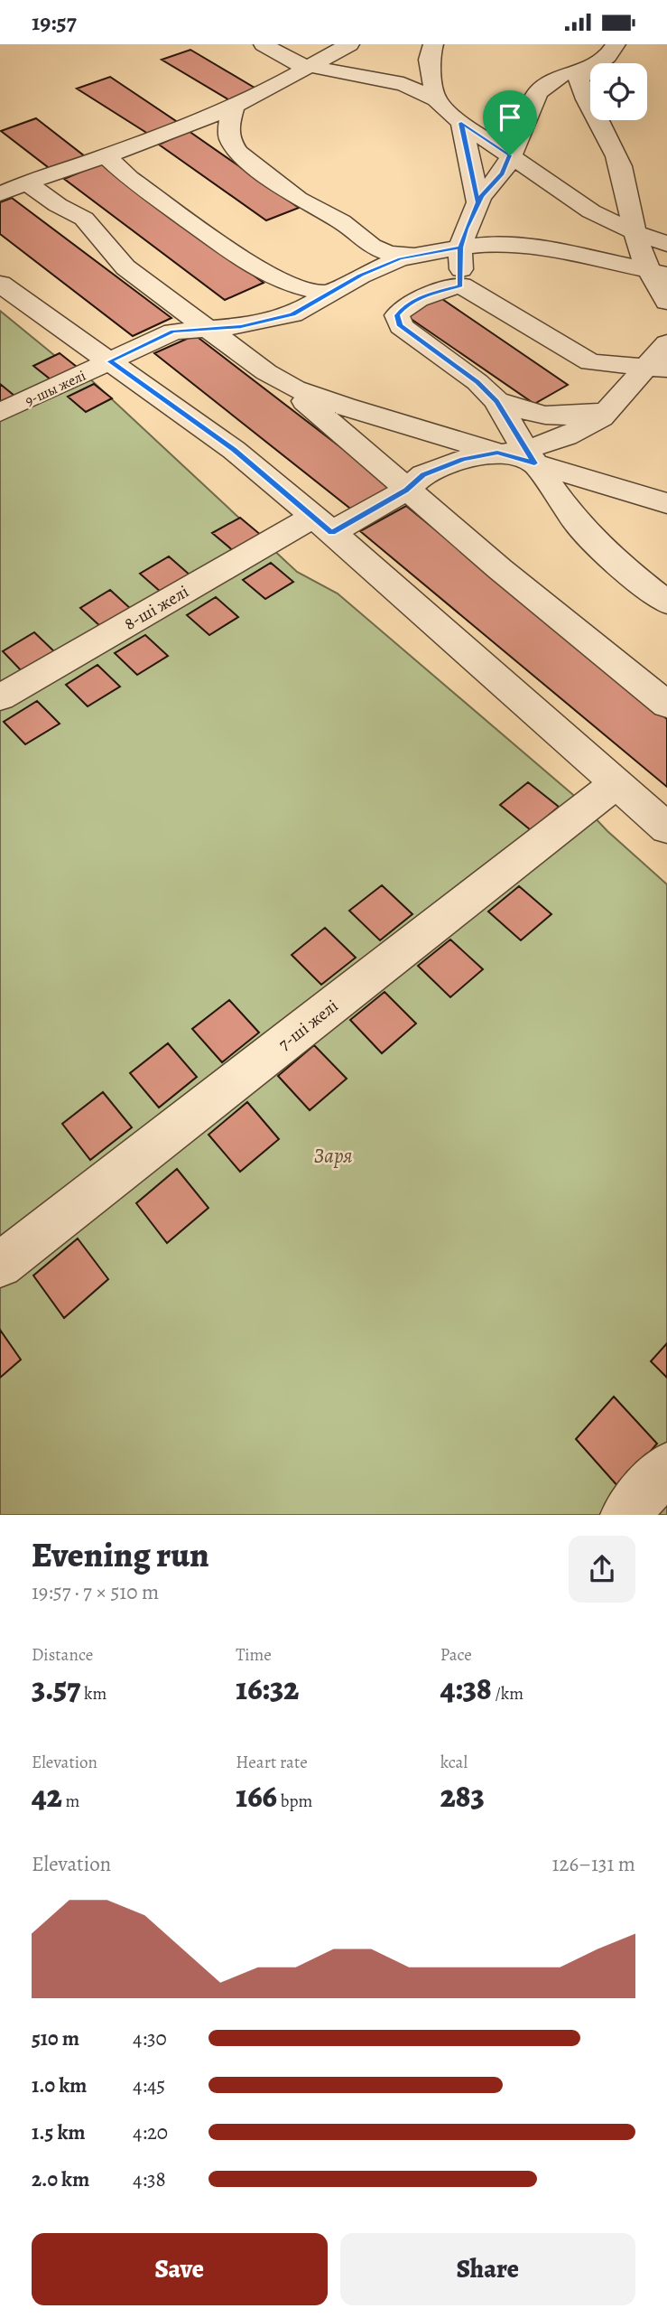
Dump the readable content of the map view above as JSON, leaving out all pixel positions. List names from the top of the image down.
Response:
{
  "streets": {
    "street": ["9-шы желі", "8-ші желі", "7-ші желі"]
  },
  "parks": ["Заря"],
  "page": {
    "status": "19:57",
    "heading": ["Evening run", "19:57 · 7 × 510 m"],
    "stats": [
      ["Distance", "3.57 km"],
      ["Time", "16:32"],
      ["Pace", "4:38 /km"],
      ["Elevation", "42 m"],
      ["Heart rate", "166 bpm"],
      ["kcal", "283"]
    ],
    "chart": ["Elevation", "126–131 m"],
    "list": [
      {
        "name": "510 m",
        "note": "4:30"
      },
      {
        "name": "1.0 km",
        "note": "4:45"
      },
      {
        "name": "1.5 km",
        "note": "4:20"
      },
      {
        "name": "2.0 km",
        "note": "4:38"
      }
    ],
    "buttons": ["Save", "Share"]
  }
}
